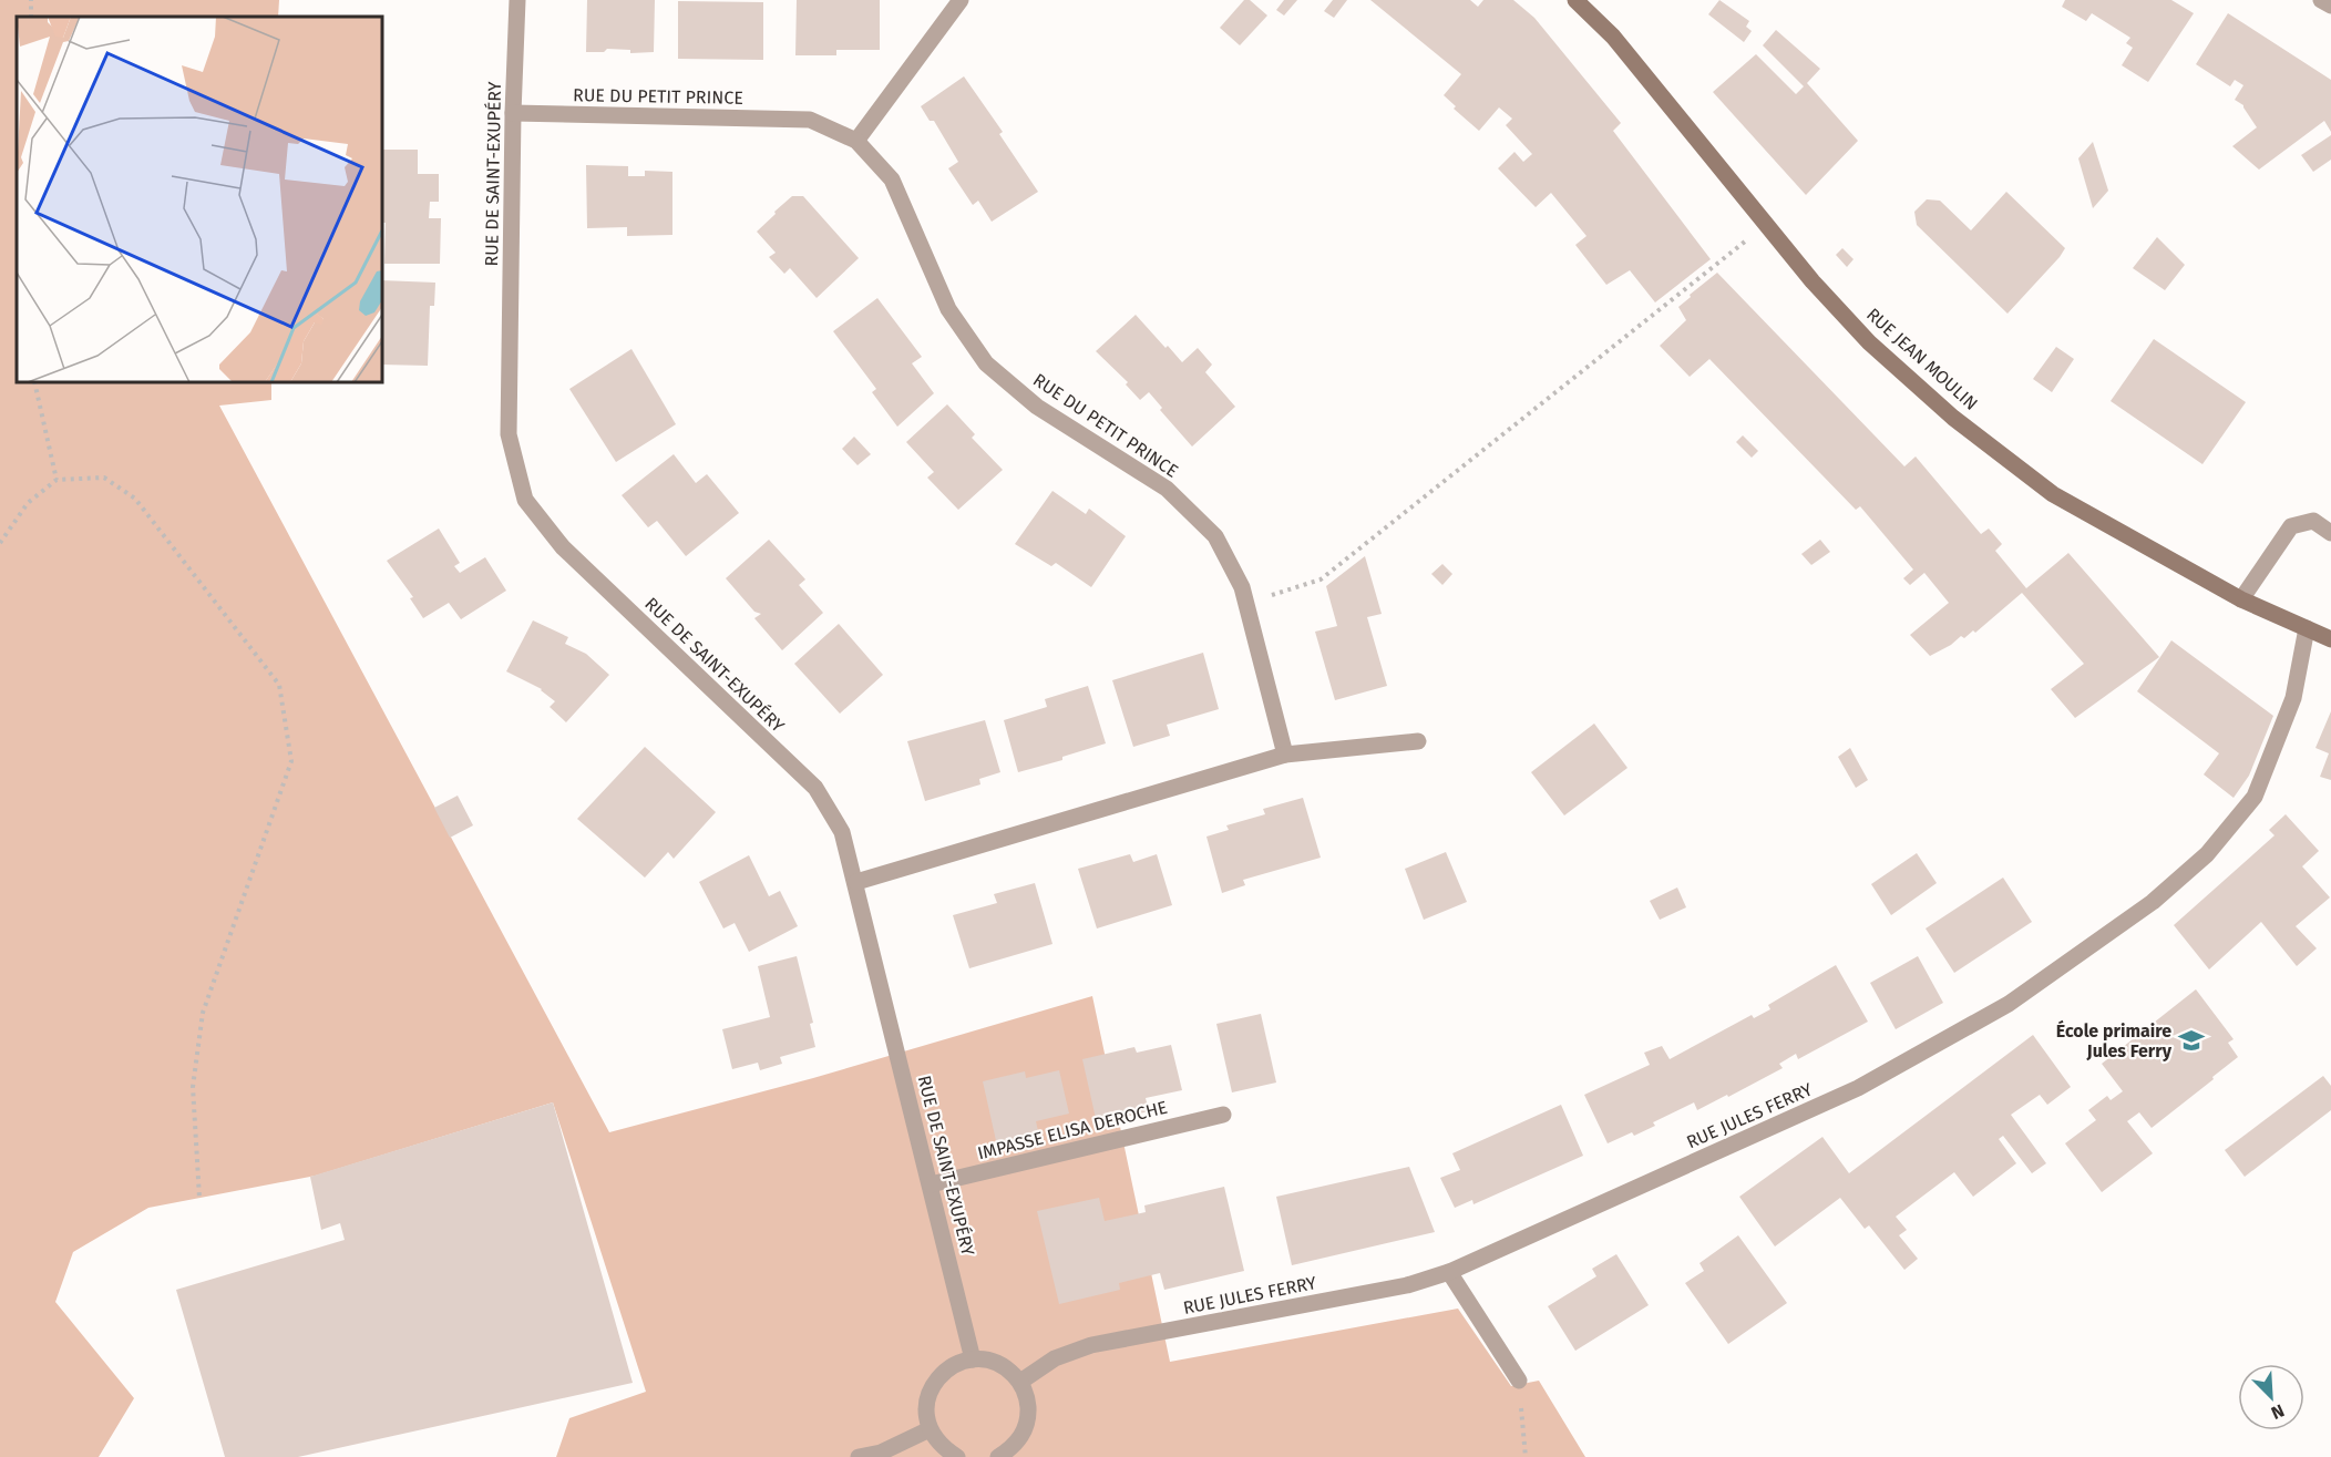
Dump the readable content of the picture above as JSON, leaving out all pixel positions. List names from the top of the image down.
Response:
{
  "streets": {
    "main road": ["RUE JEAN MOULIN"],
    "street": [
      "RUE DU PETIT PRINCE",
      "RUE DE SAINT-EXUPÉRY",
      "RUE JULES FERRY",
      "IMPASSE ELISA DEROCHE"
    ]
  },
  "crossings": [
    ["RUE DU PETIT PRINCE", "RUE DE SAINT-EXUPÉRY"],
    ["RUE DE SAINT-EXUPÉRY", "IMPASSE ELISA DEROCHE"],
    ["RUE JEAN MOULIN", "RUE JULES FERRY"]
  ],
  "places": {
    "school or university": ["École primaire Jules Ferry"]
  },
  "north": "bottom right"
}
